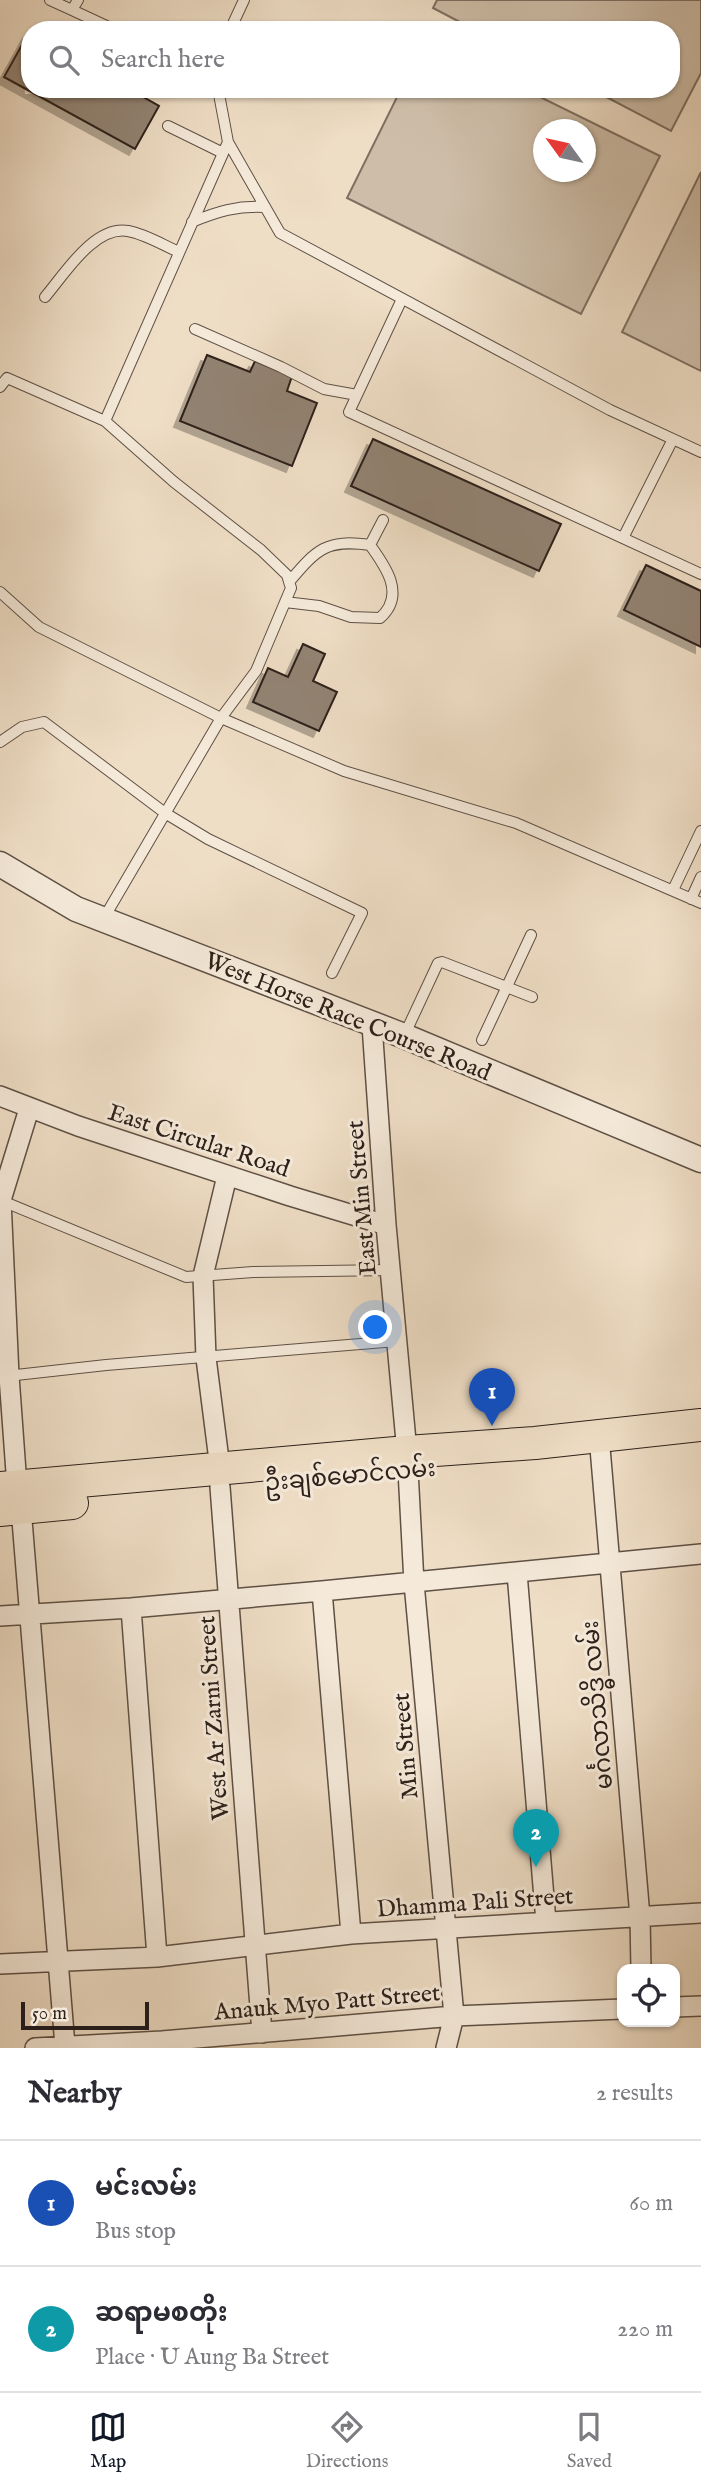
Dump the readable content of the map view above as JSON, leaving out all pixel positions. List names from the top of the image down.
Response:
{
  "streets": {
    "main road": ["ဦးချစ်မောင်လမ်း"],
    "street": [
      "West Horse Race Course Road",
      "East Circular Road",
      "East Min Street",
      "မင်္ဂလာသိဒ္ဓိ လမ်း",
      "West Ar Zarni Street",
      "Min Street",
      "Dhamma Pali Street",
      "Anauk Myo Patt Street"
    ]
  },
  "crossings": [
    ["West Horse Race Course Road", "East Min Street"],
    ["East Circular Road", "East Min Street"],
    ["East Circular Road", "West Ar Zarni Street"],
    ["East Min Street", "ဦးချစ်မောင်လမ်း"],
    ["East Min Street", "Min Street"],
    ["ဦးချစ်မောင်လမ်း", "မင်္ဂလာသိဒ္ဓိ လမ်း"],
    ["ဦးချစ်မောင်လမ်း", "West Ar Zarni Street"],
    ["ဦးချစ်မောင်လမ်း", "Min Street"],
    ["မင်္ဂလာသိဒ္ဓိ လမ်း", "Dhamma Pali Street"],
    ["West Ar Zarni Street", "Dhamma Pali Street"],
    ["West Ar Zarni Street", "Anauk Myo Patt Street"],
    ["Min Street", "Dhamma Pali Street"],
    ["Min Street", "Anauk Myo Patt Street"]
  ],
  "scale_bar": "50 m",
  "north": "top left",
  "page": {
    "search": "Search here",
    "pins": ["1", "2"],
    "scale": "50 m",
    "heading": ["Nearby", "2 results"],
    "list": [
      {
        "mark": "1",
        "name": "မင်းလမ်း",
        "note": "Bus stop",
        "value": "60 m"
      },
      {
        "mark": "2",
        "name": "ဆရာမစတိုး",
        "note": "Place · U Aung Ba Street",
        "value": "220 m"
      }
    ],
    "nav": ["Map", "Directions", "Saved"]
  }
}
